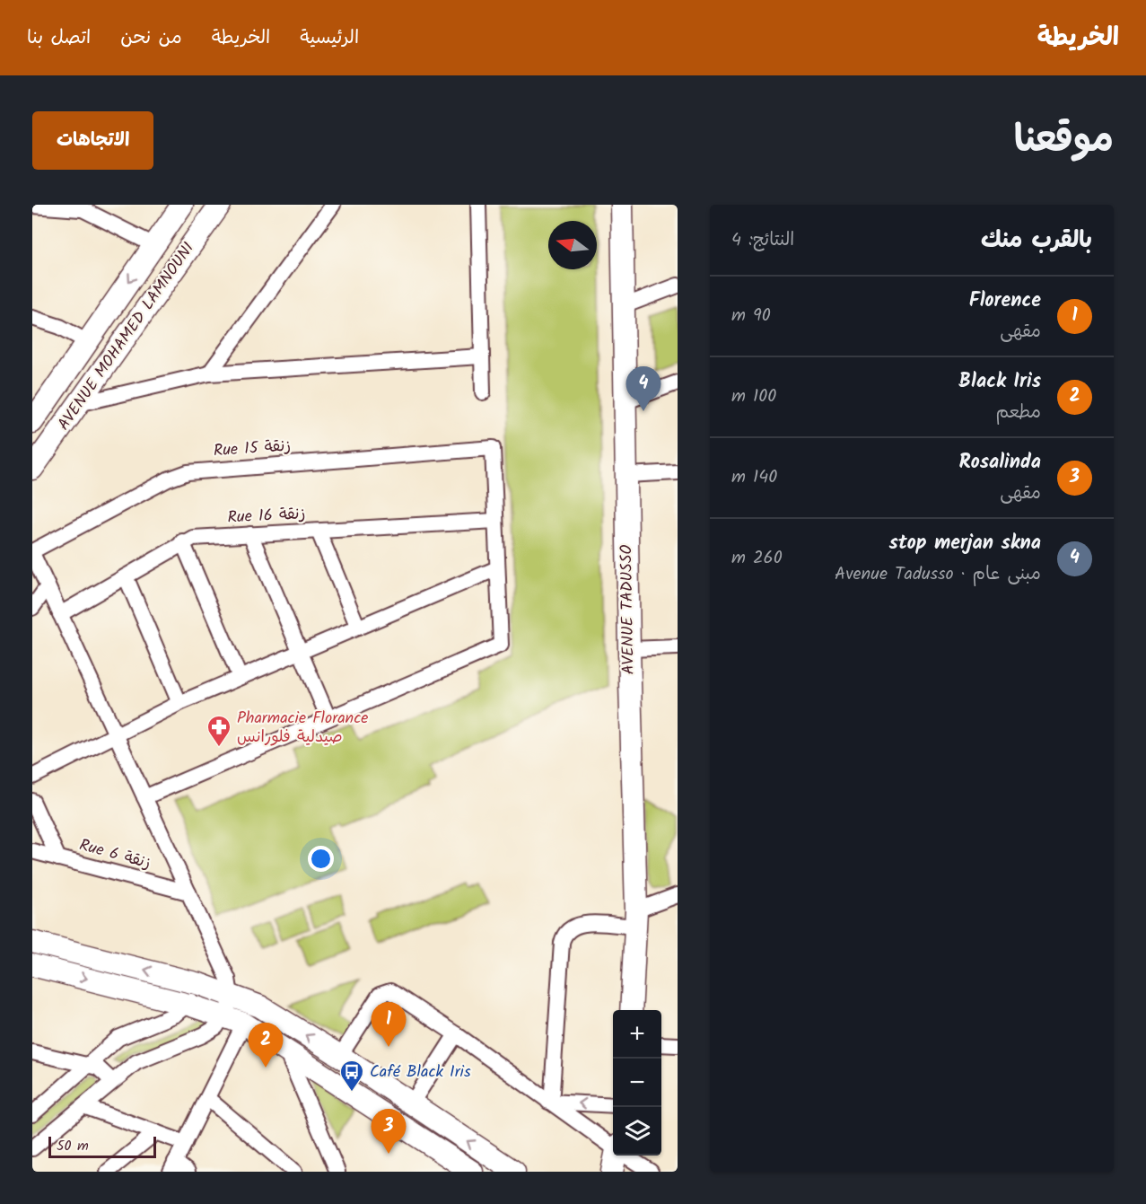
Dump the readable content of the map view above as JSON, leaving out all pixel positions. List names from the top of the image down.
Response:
{
  "streets": {
    "street": [
      "AVENUE MOHAMED LAMNOUNI",
      "Rue 15 زنقة",
      "Rue 16 زنقة",
      "AVENUE TADUSSO",
      "Rue 6 زنقة"
    ]
  },
  "crossings": [
    ["Rue 15 زنقة", "Rue 16 زنقة"]
  ],
  "places": {
    "pharmacy": ["Pharmacie Florance صيدلية فلورانس"],
    "bus stop": ["Café Black Iris"]
  },
  "scale_bar": "50 m",
  "north": "left",
  "page": {
    "header": "الخريطة",
    "nav": [
      "الرئيسية",
      "الخريطة",
      "من نحن",
      "اتصل بنا"
    ],
    "title": "موقعنا",
    "buttons": "الاتجاهات",
    "heading": ["بالقرب منك", "النتائج: 4"],
    "list": [
      {
        "mark": "1",
        "name": "Florence",
        "note": "مقهى",
        "value": "90 m"
      },
      {
        "mark": "2",
        "name": "Black Iris",
        "note": "مطعم",
        "value": "100 m"
      },
      {
        "mark": "3",
        "name": "Rosalinda",
        "note": "مقهى",
        "value": "140 m"
      },
      {
        "mark": "4",
        "name": "stop merjan skna",
        "note": "مبنى عام · Avenue Tadusso",
        "value": "260 m"
      }
    ],
    "pins": [
      "4",
      "1",
      "2",
      "3"
    ],
    "map_buttons": ["+", "−"],
    "scale": "50 m"
  }
}
